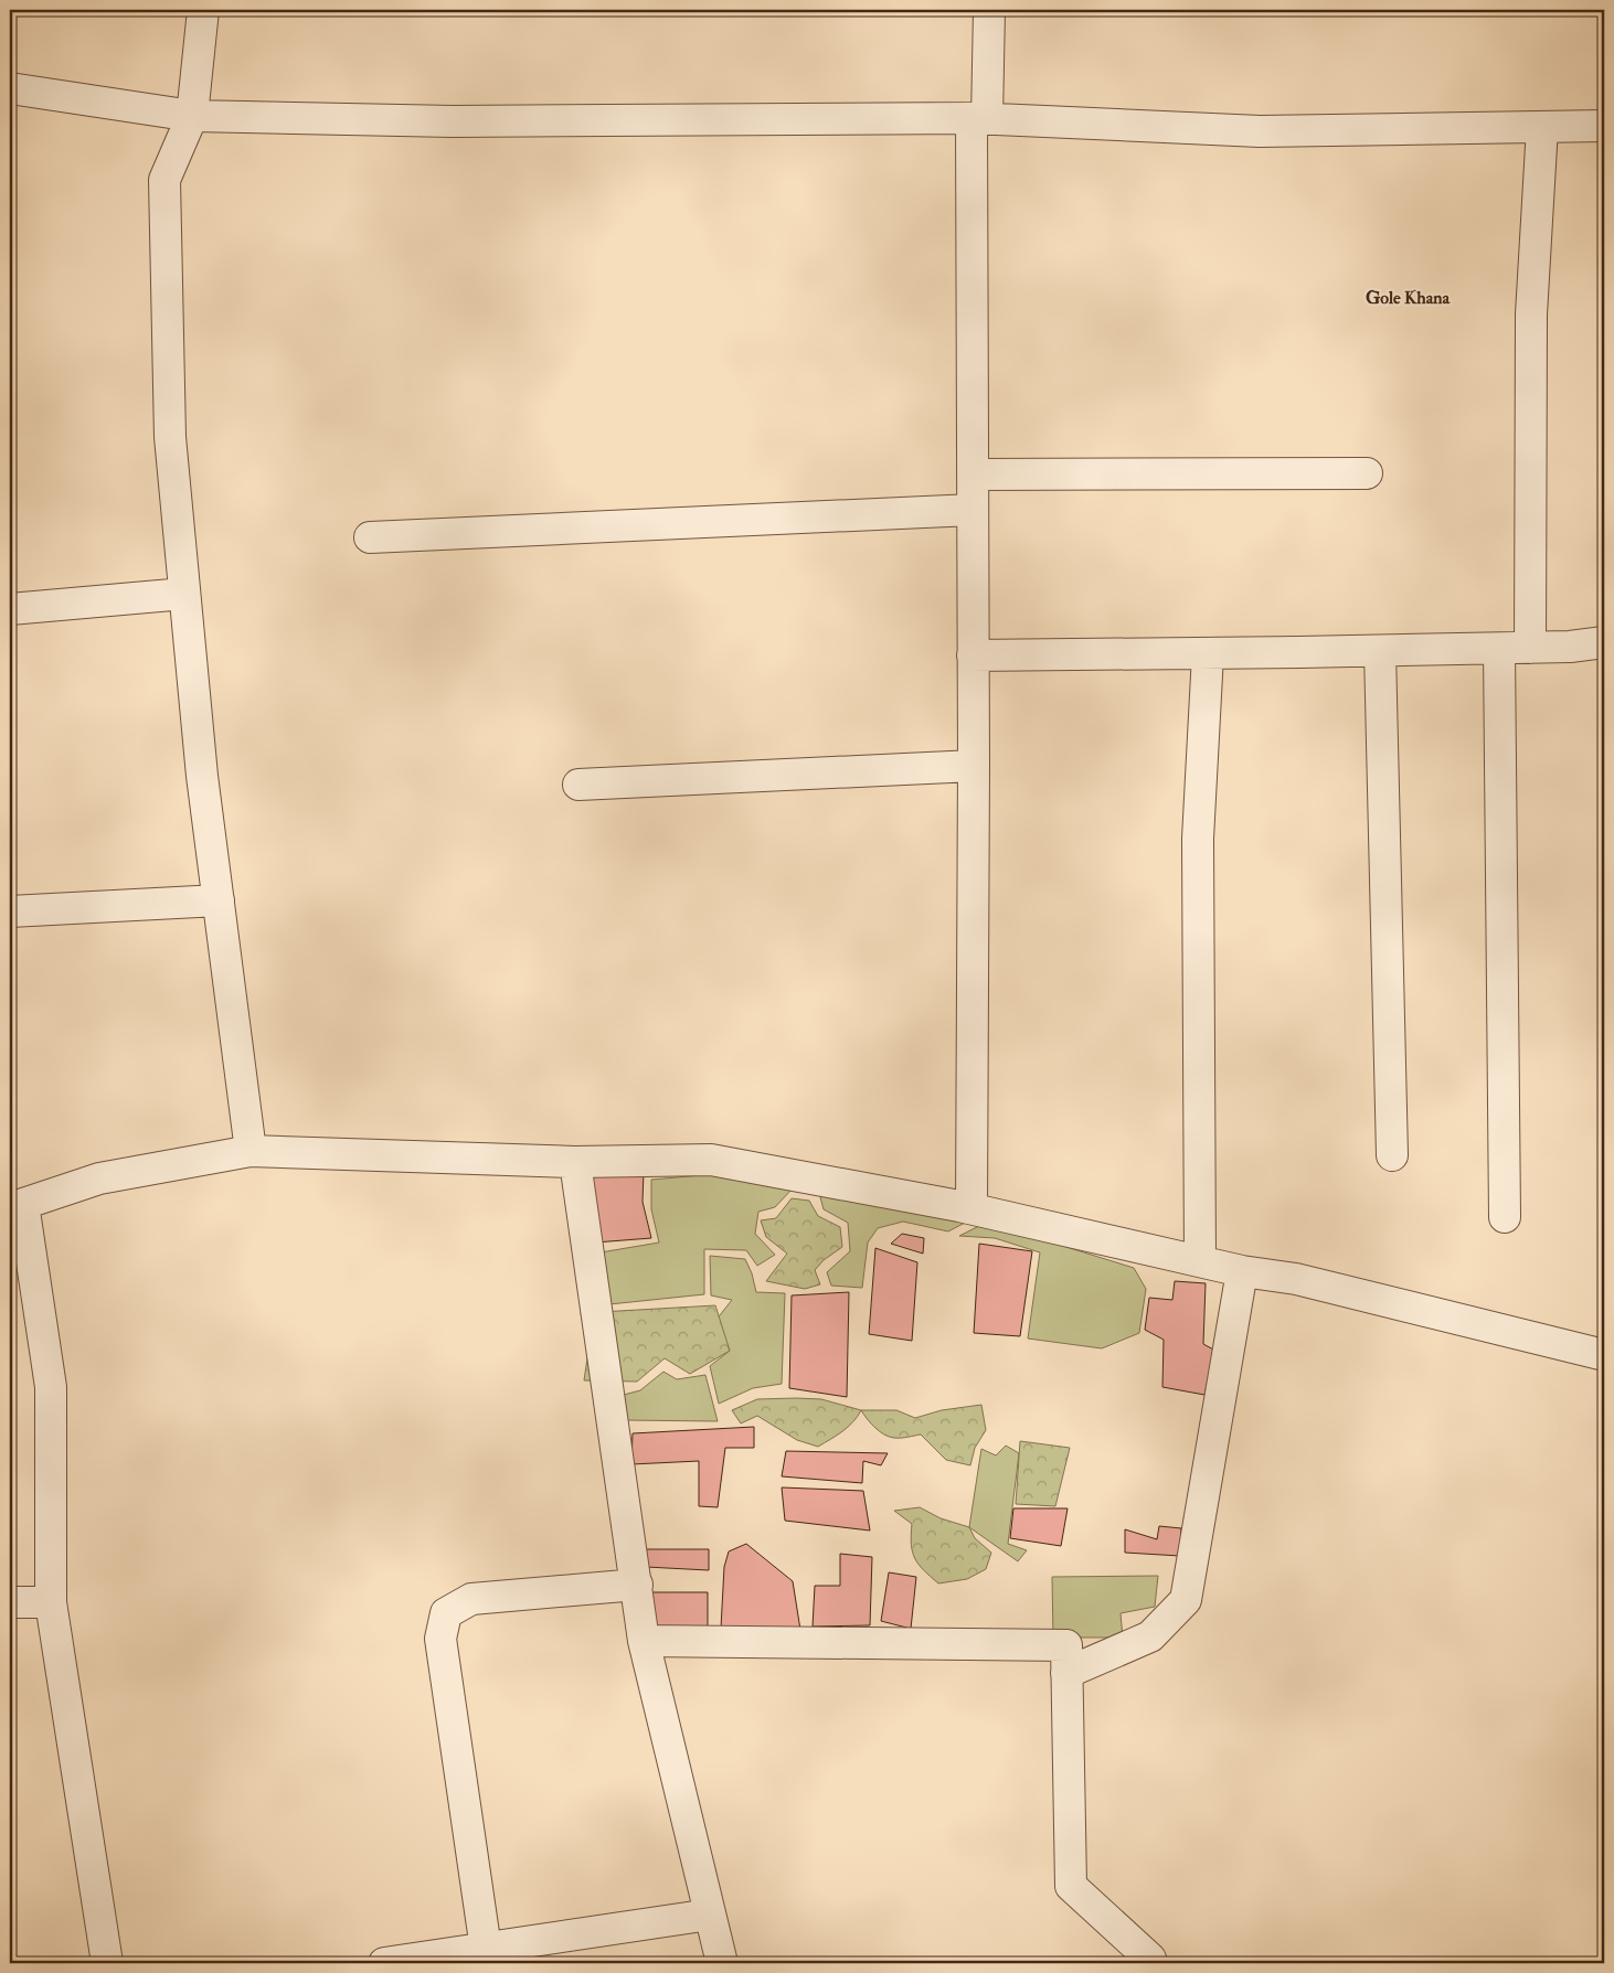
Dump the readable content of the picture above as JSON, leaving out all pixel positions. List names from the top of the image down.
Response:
{
  "districts": ["Gole Khana"]
}
